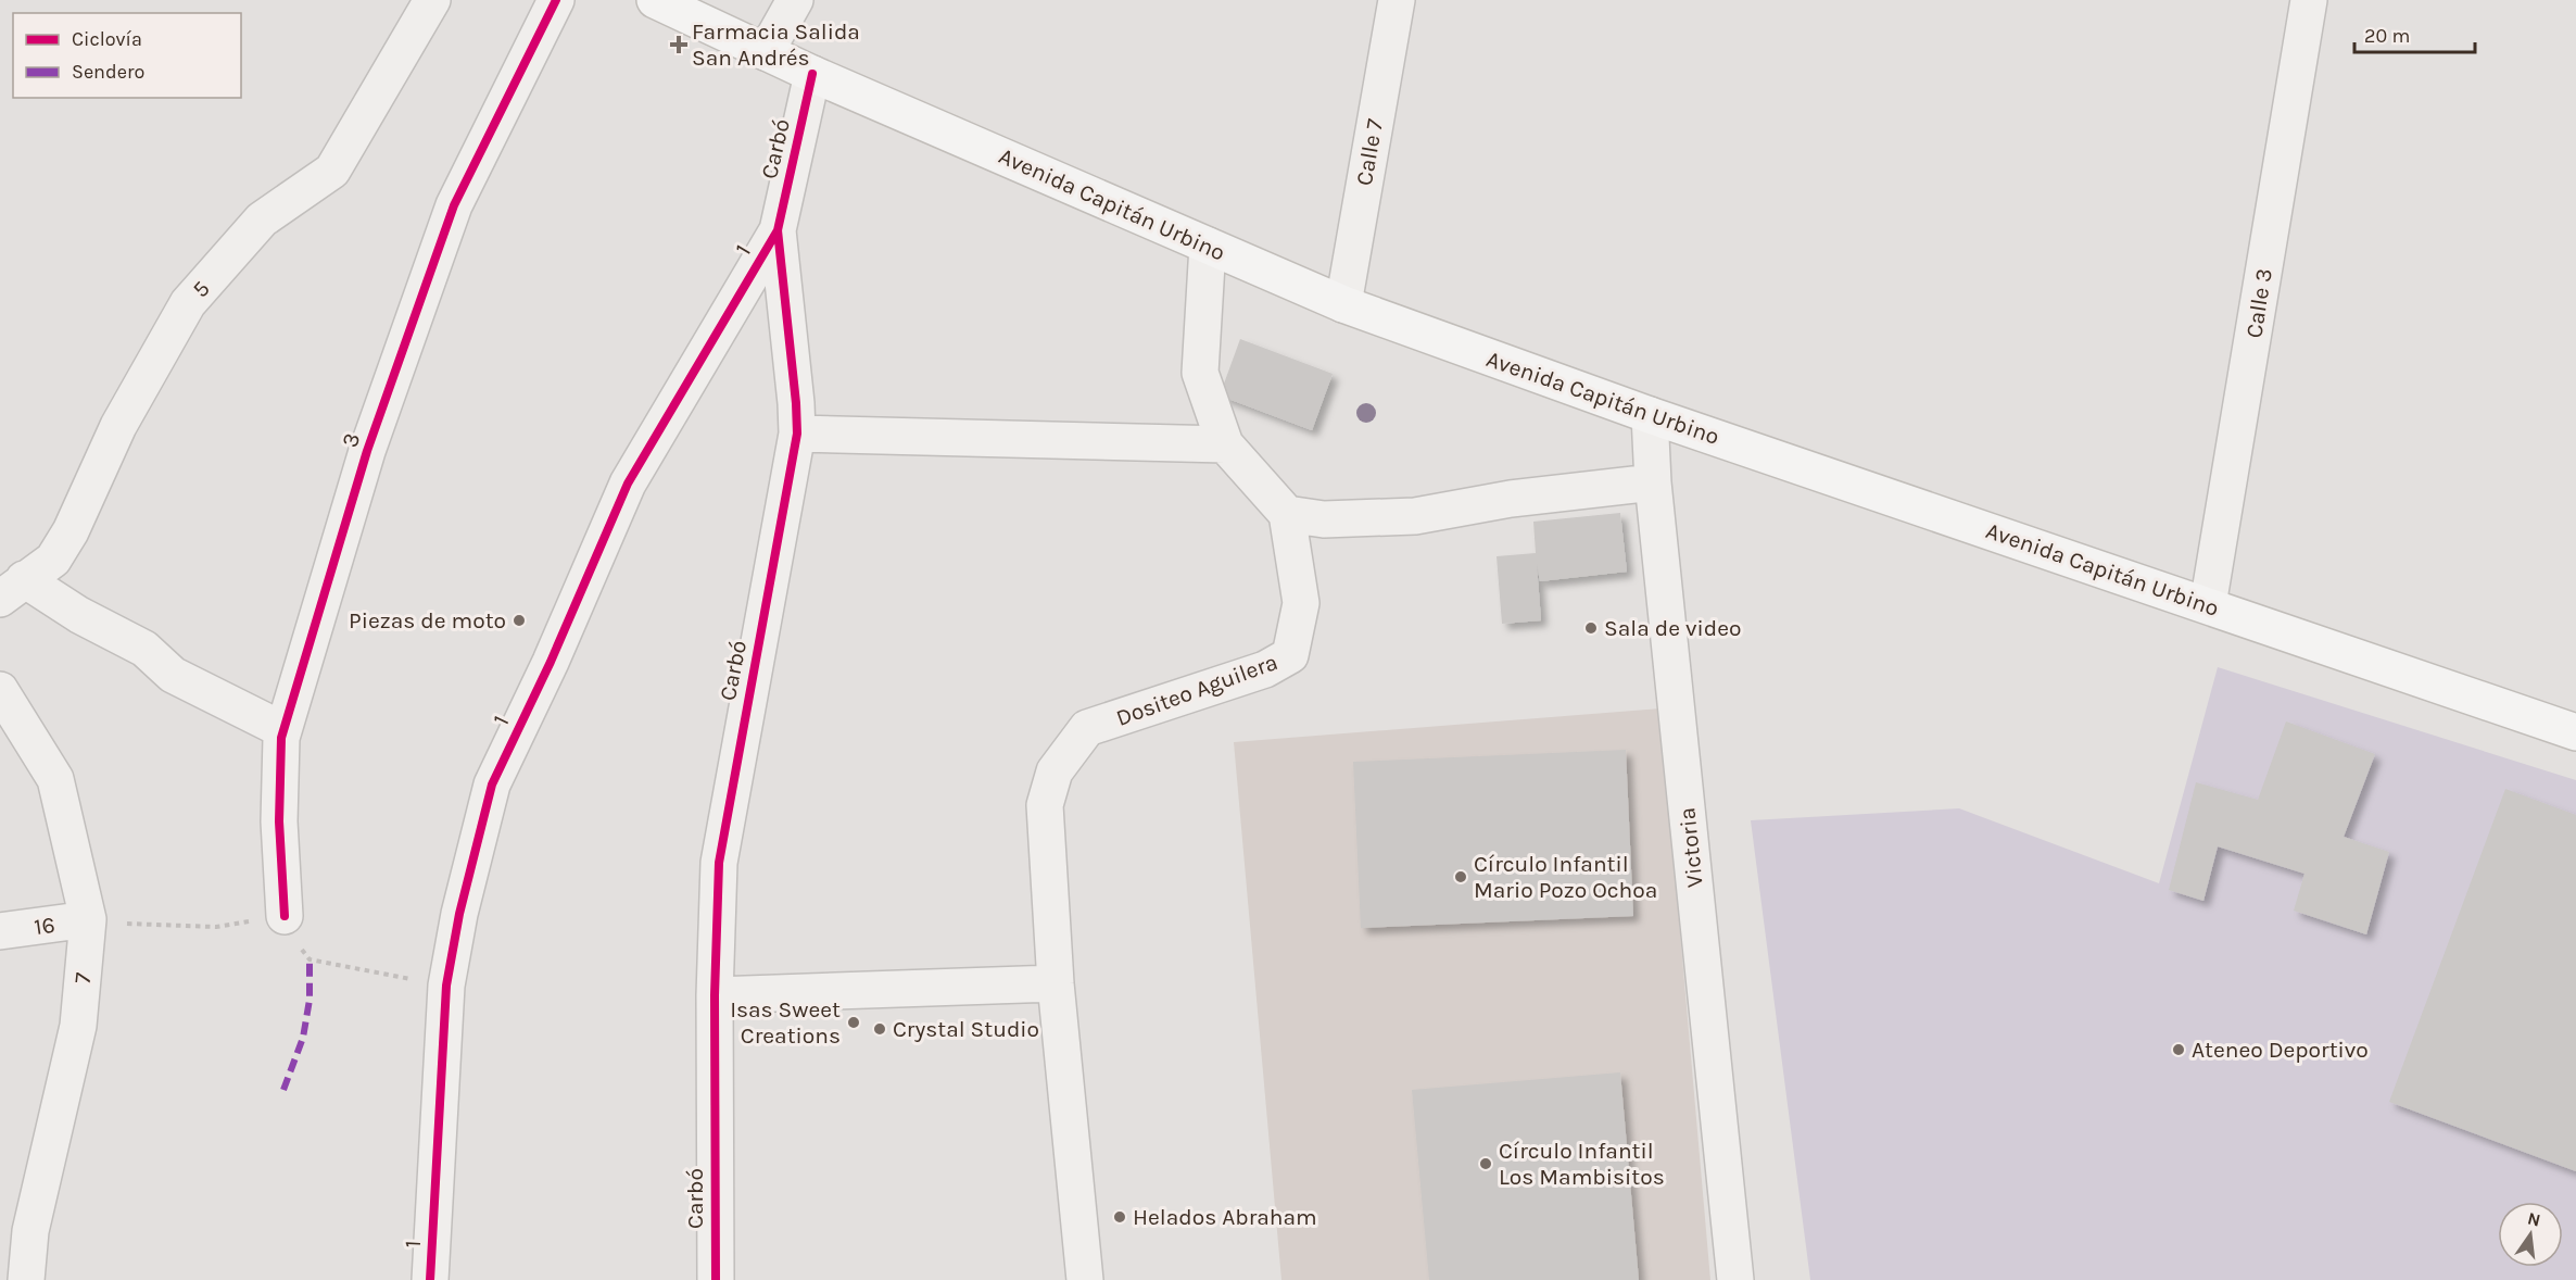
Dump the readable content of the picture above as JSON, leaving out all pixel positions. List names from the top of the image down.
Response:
{
  "streets": {
    "main road": ["Avenida Capitán Urbino"],
    "street": [
      "Carbó",
      "Calle 7",
      "1",
      "5",
      "Calle 3",
      "3",
      "Dositeo Aguilera",
      "Victoria",
      "16",
      "7"
    ]
  },
  "crossings": [
    ["Carbó", "Avenida Capitán Urbino"],
    ["Carbó", "1"],
    ["Calle 7", "Avenida Capitán Urbino"],
    ["Avenida Capitán Urbino", "Calle 3"],
    ["Avenida Capitán Urbino", "Victoria"],
    ["16", "7"]
  ],
  "places": {
    "health": ["Farmacia Salida San Andrés"],
    "other": [
      "Piezas de moto",
      "Sala de video",
      "Círculo Infantil Mario Pozo Ochoa",
      "Isas Sweet Creations",
      "Crystal Studio",
      "Ateneo Deportivo",
      "Círculo Infantil Los Mambisitos",
      "Helados Abraham"
    ]
  },
  "legend": ["Ciclovía", "Sendero"],
  "scale_bar": "20 m",
  "north": "top"
}
